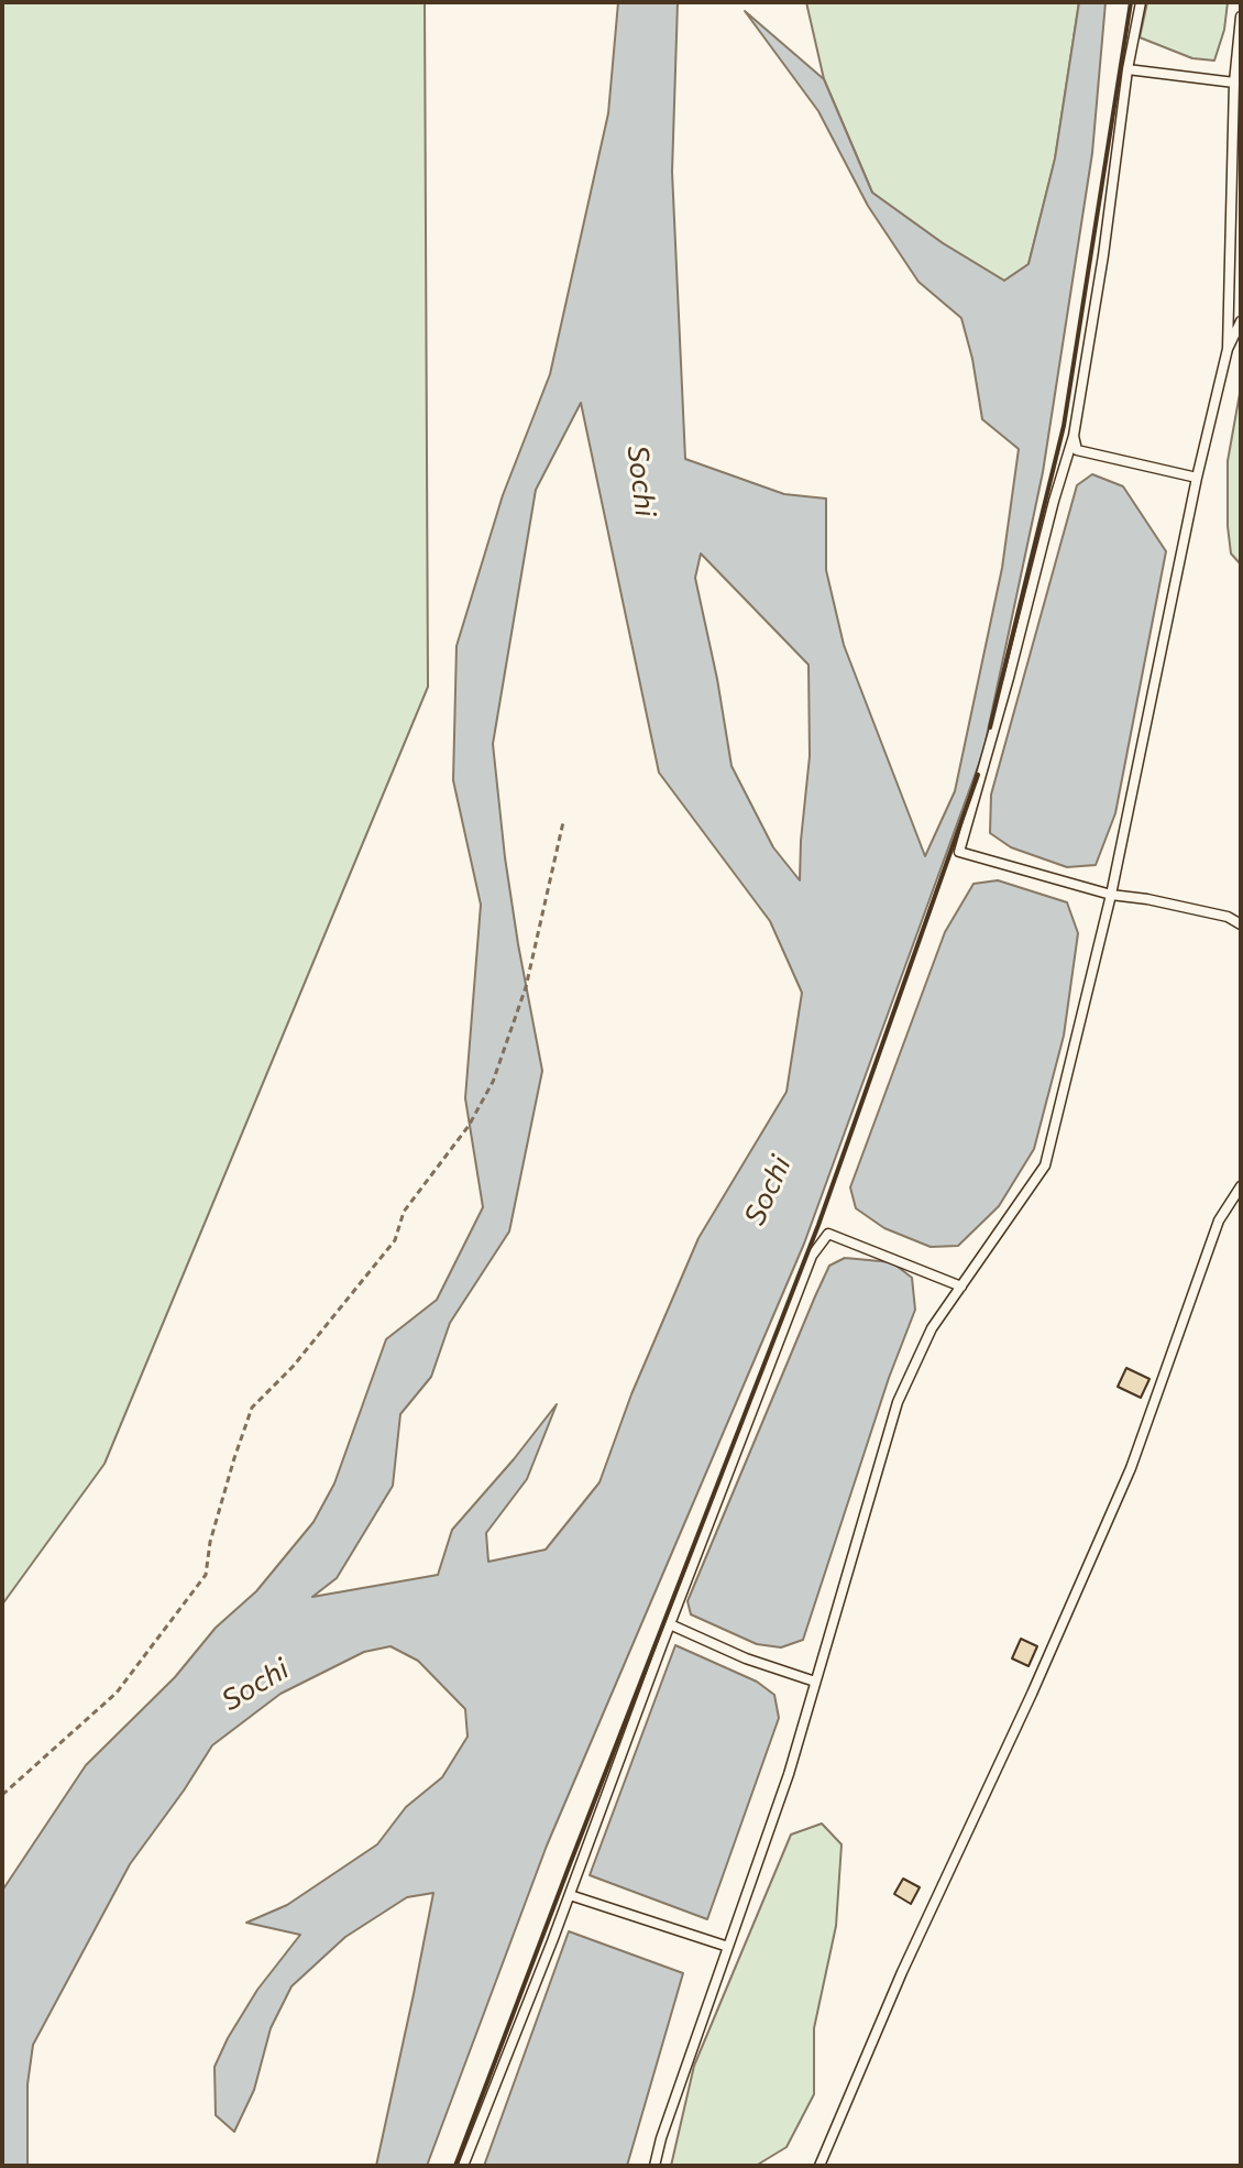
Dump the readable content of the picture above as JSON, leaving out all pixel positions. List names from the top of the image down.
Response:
{
  "water": ["Sochi"]
}
